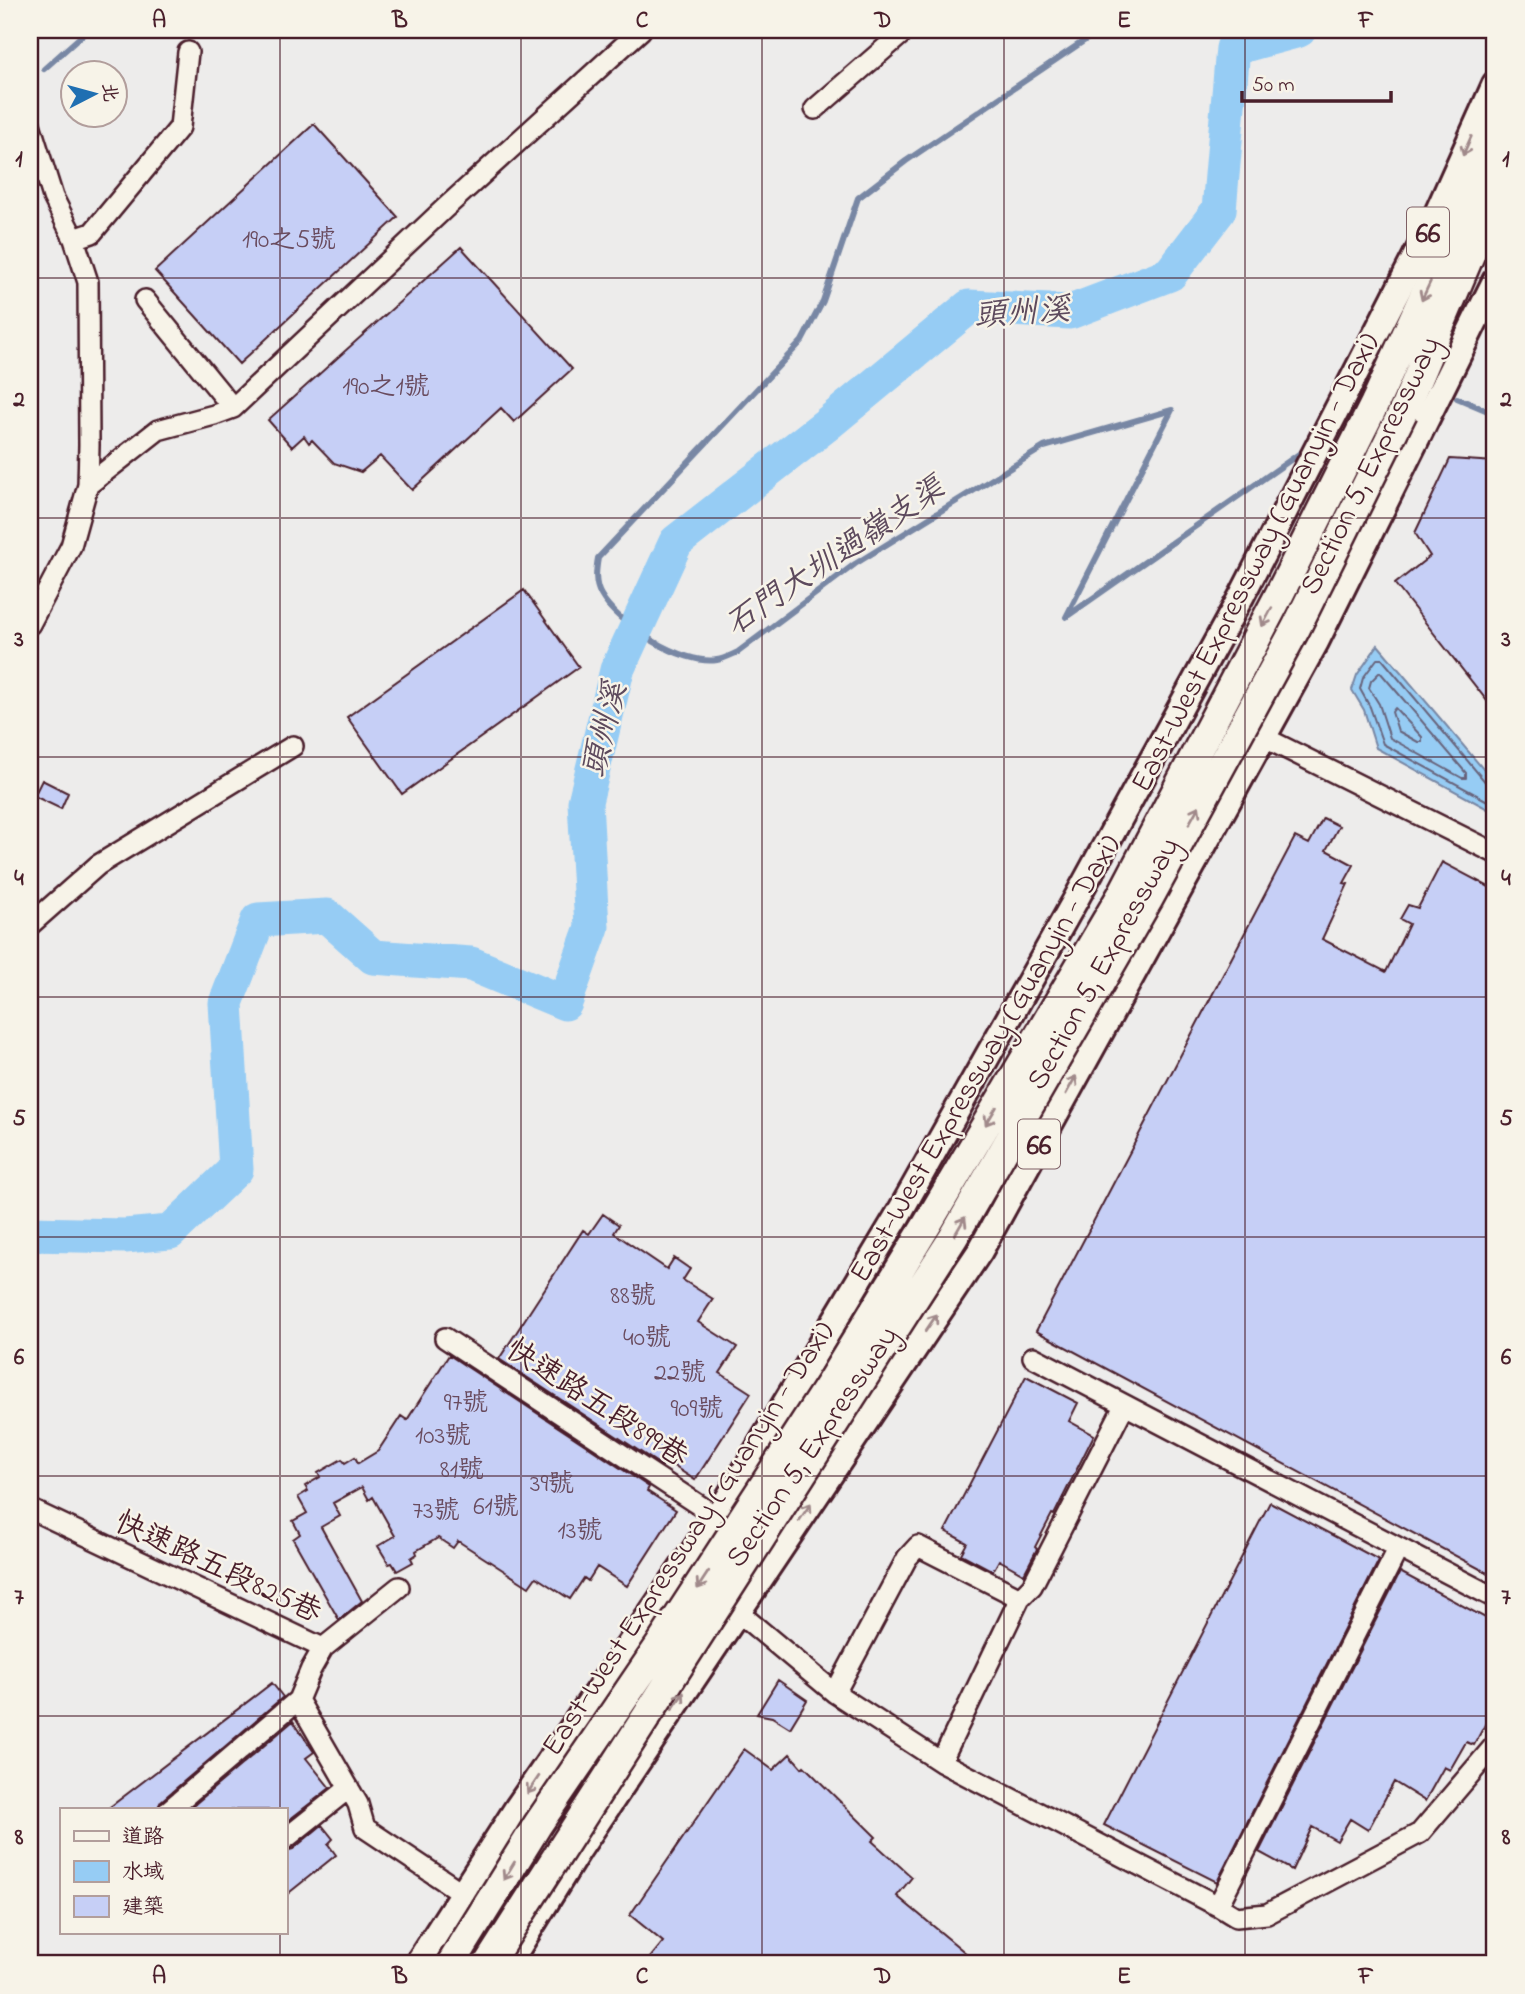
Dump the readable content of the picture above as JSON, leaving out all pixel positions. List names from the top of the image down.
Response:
{
  "streets": {
    "highway": ["66", "East-West Expressway (Guanyin - Daxi)"],
    "main road": ["Section 5, Expressway"],
    "street": ["快速路五段899巷", "快速路五段825巷"]
  },
  "crossings": [
    ["Section 5, Expressway", "快速路五段899巷"]
  ],
  "water": ["頭州溪", "石門大圳過嶺支渠"],
  "house_numbers": [
    "190之5號",
    "190之1號",
    "88號",
    "40號",
    "22號",
    "97號",
    "909號",
    "103號",
    "81號",
    "39號",
    "61號",
    "73號",
    "13號"
  ],
  "legend": ["道路", "水域", "建築"],
  "scale_bar": "50 m",
  "north": "right",
  "grid": {
    "columns": [
      "A",
      "B",
      "C",
      "D",
      "E",
      "F"
    ],
    "rows": [
      "1",
      "2",
      "3",
      "4",
      "5",
      "6",
      "7",
      "8"
    ]
  }
}
